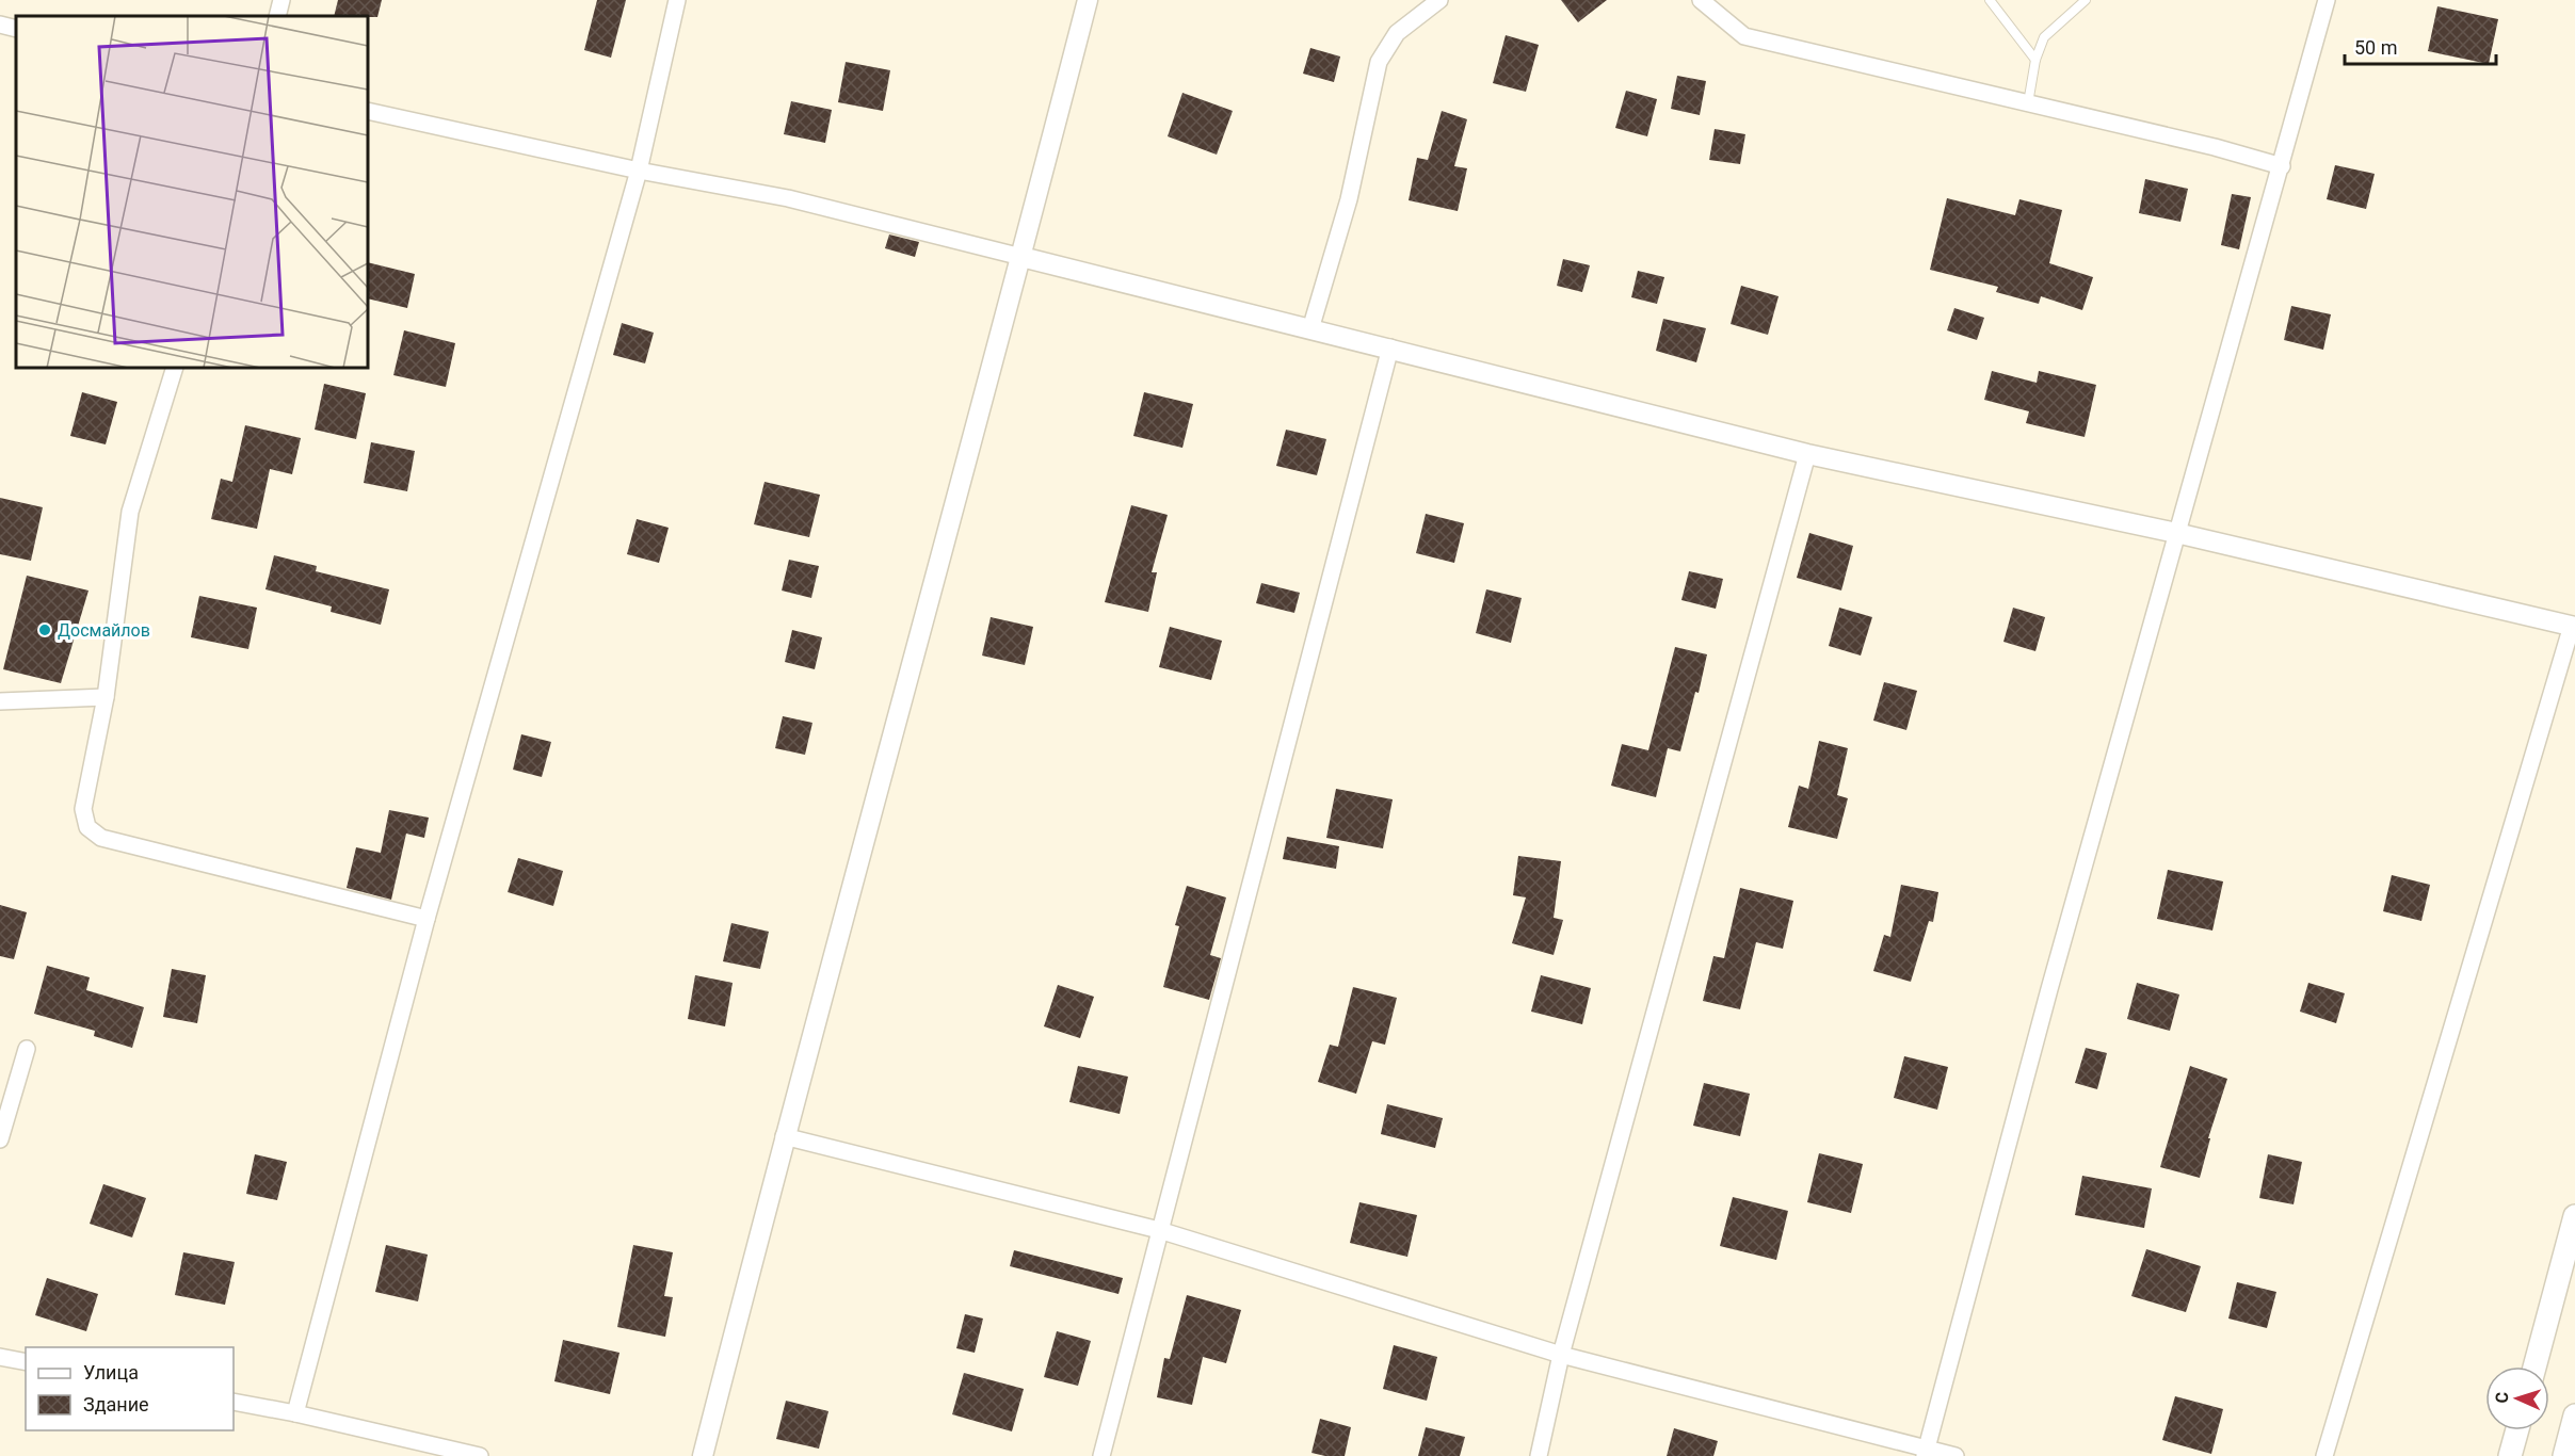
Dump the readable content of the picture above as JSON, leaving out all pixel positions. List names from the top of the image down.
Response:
{
  "places": ["Досмайлов"],
  "legend": ["Улица", "Здание"],
  "scale_bar": "50 m",
  "north": "left"
}
